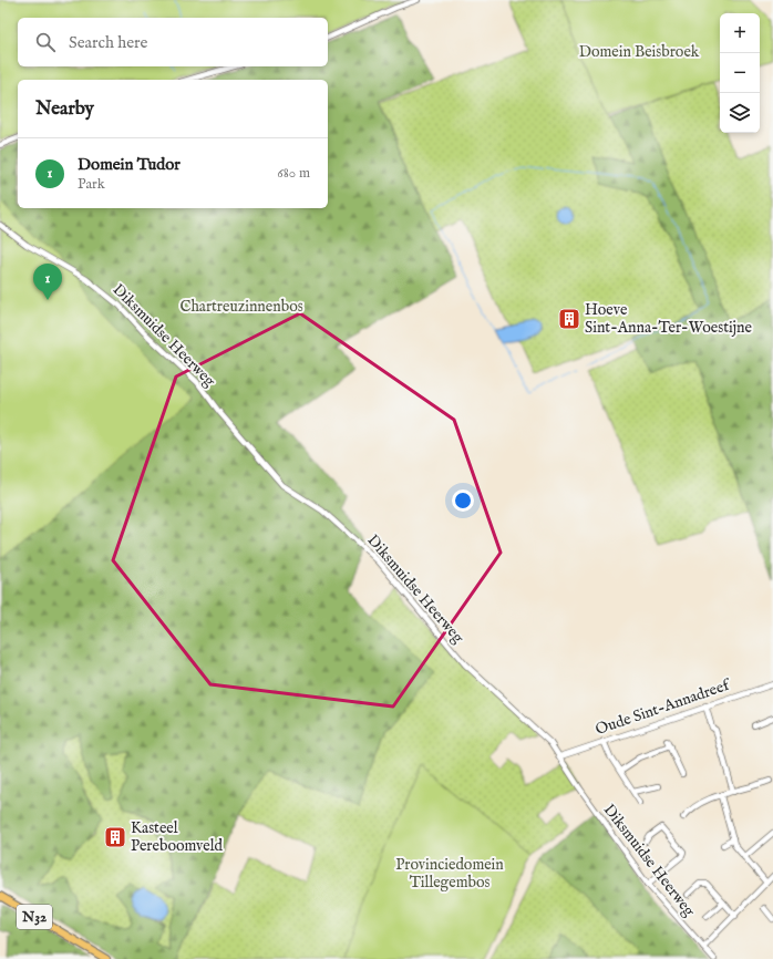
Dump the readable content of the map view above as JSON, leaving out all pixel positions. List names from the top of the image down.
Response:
{
  "streets": {
    "main road": ["N32"],
    "street": ["Diksmuidse Heerweg", "Oude Sint-Annadreef"]
  },
  "crossings": [
    ["Diksmuidse Heerweg", "Oude Sint-Annadreef"]
  ],
  "parks": ["Domein Beisbroek", "Chartreuzinnenbos", "Provinciedomein Tillegembos"],
  "places": {
    "building": ["Hoeve Sint-Anna-Ter-Woestijne", "Kasteel Pereboomveld"]
  },
  "page": {
    "map_buttons": ["+", "−"],
    "search": "Search here",
    "heading": "Nearby",
    "list": [
      {
        "mark": "1",
        "name": "Domein Tudor",
        "note": "Park",
        "value": "680 m"
      }
    ],
    "pins": "1"
  }
}
